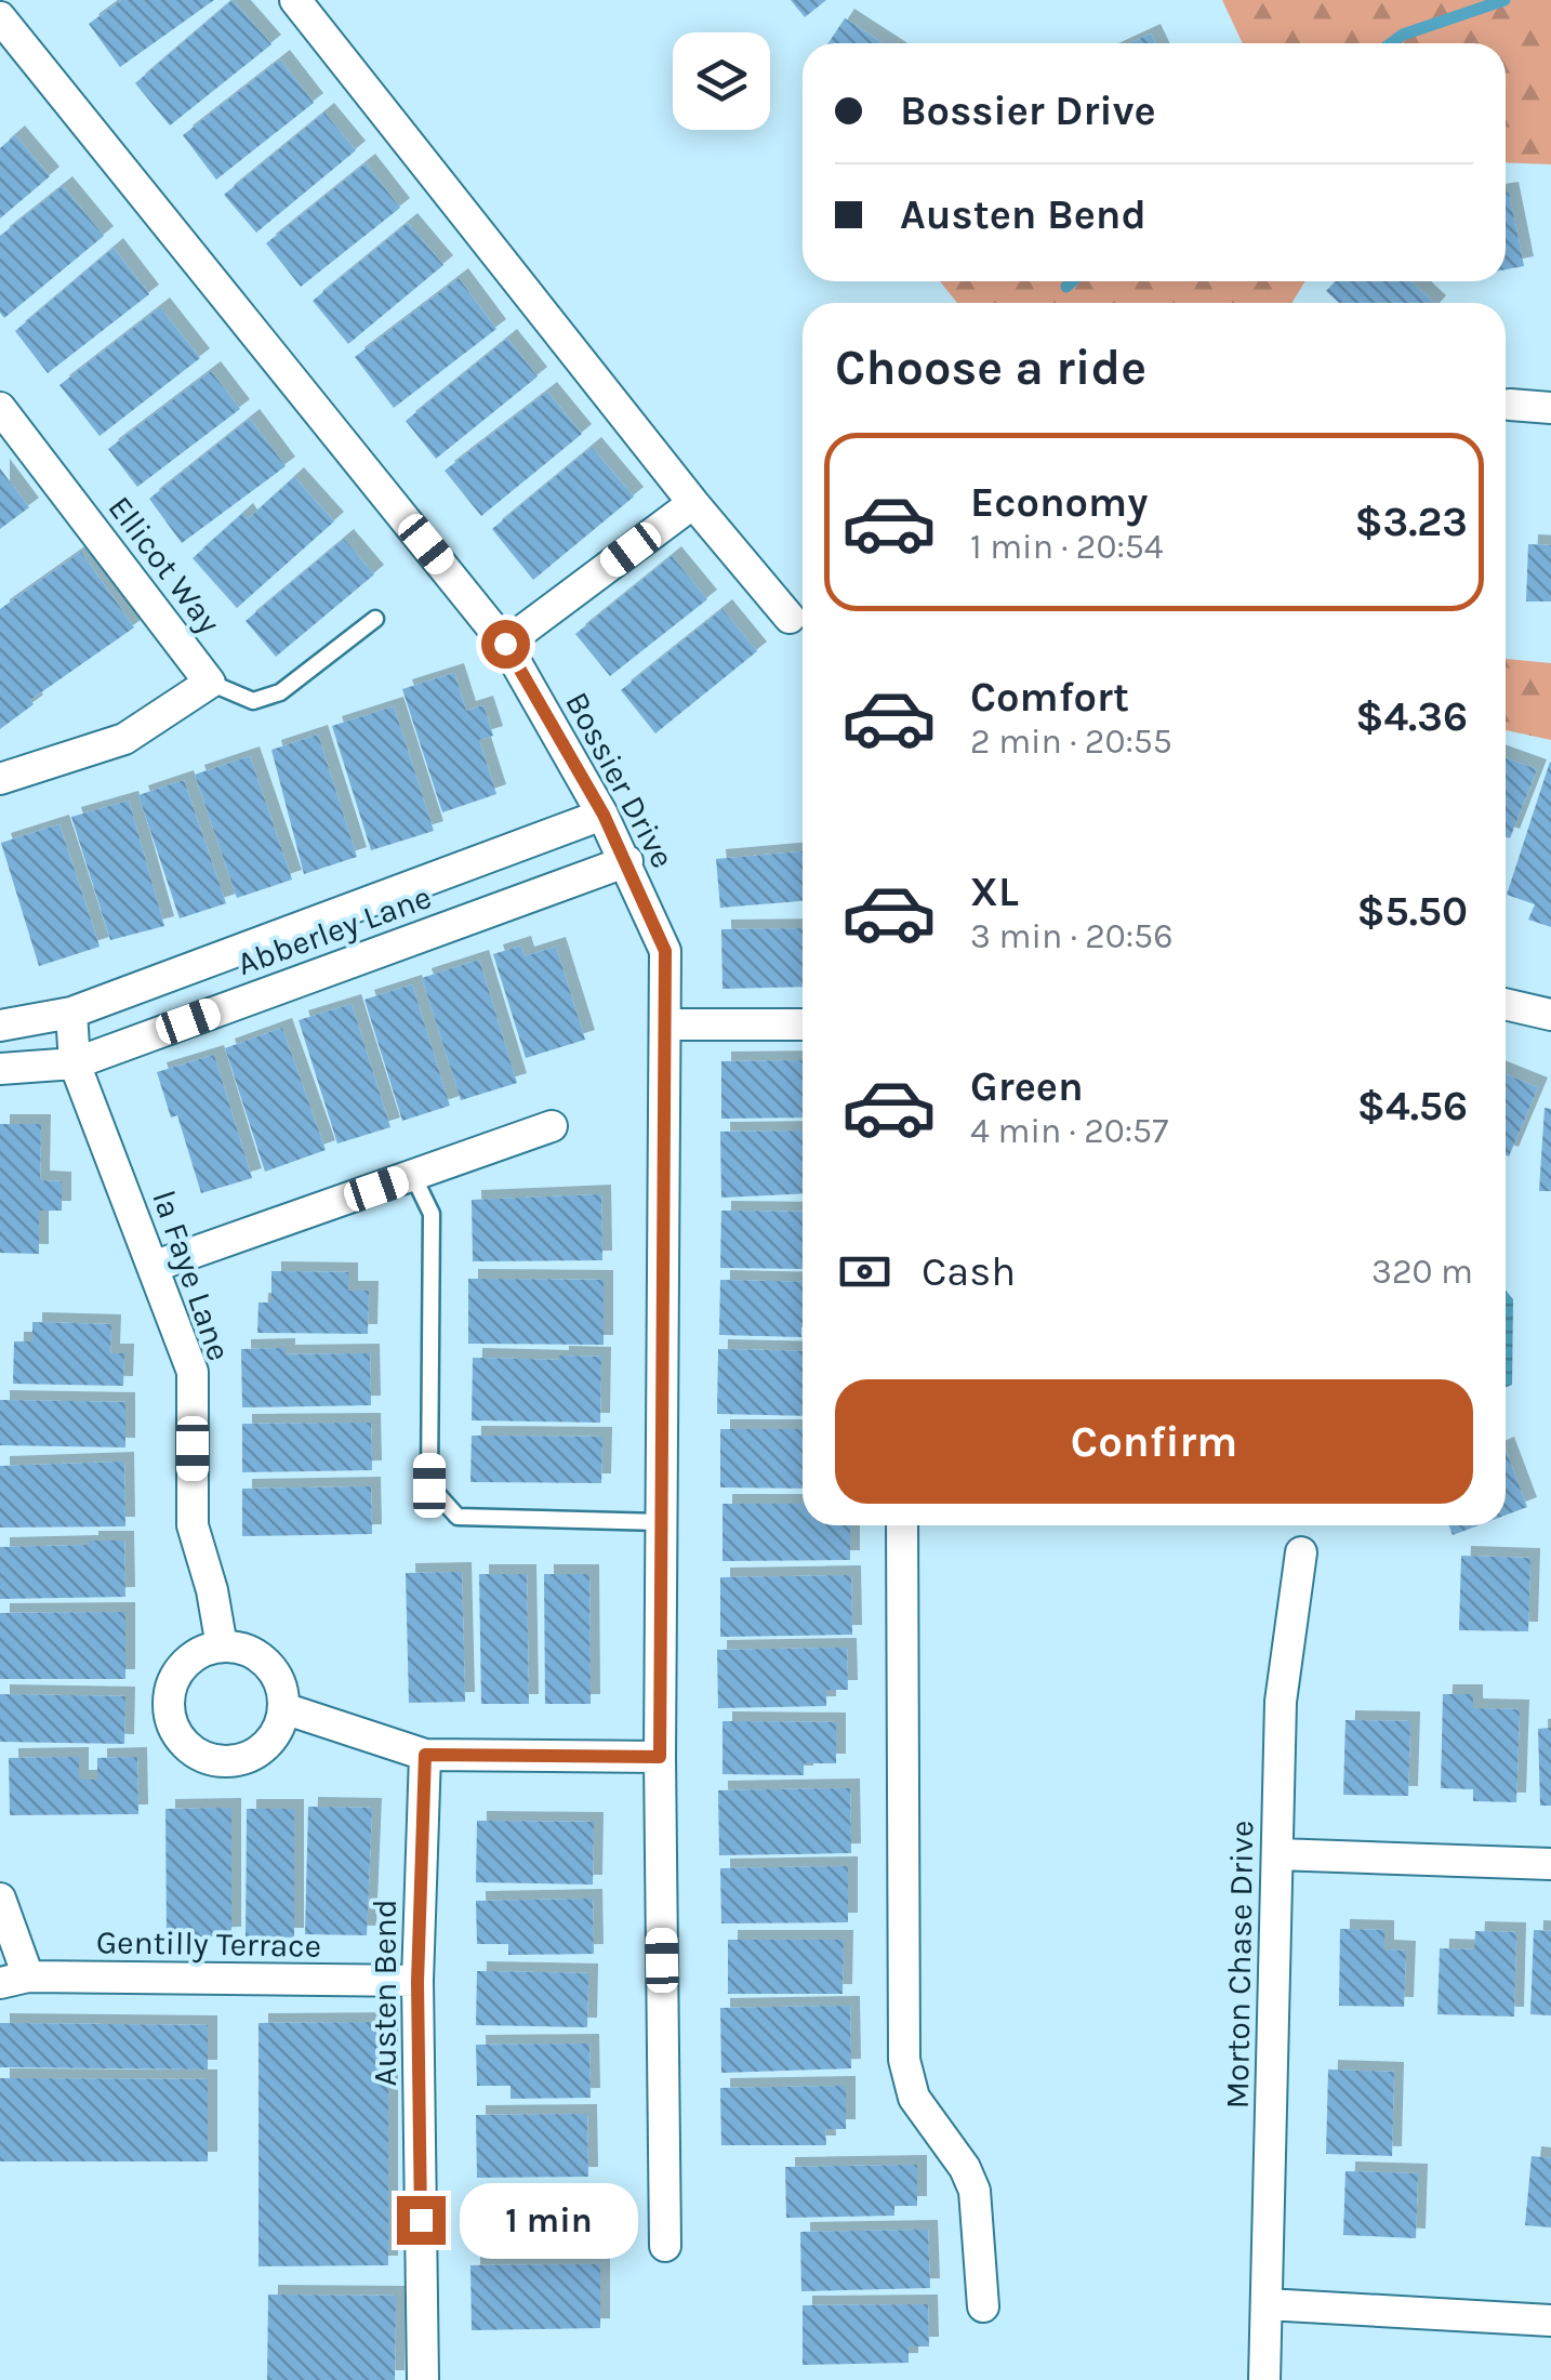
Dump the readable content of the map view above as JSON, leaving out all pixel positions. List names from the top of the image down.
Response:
{
  "streets": {
    "street": [
      "Ellicot Way",
      "Bossier Drive",
      "Abberley Lane",
      "la Faye Lane",
      "Gentilly Terrace",
      "Morton Chase Drive",
      "Austen Bend"
    ]
  },
  "crossings": [
    ["Bossier Drive", "Abberley Lane"],
    ["Abberley Lane", "la Faye Lane"],
    ["Gentilly Terrace", "Austen Bend"]
  ],
  "page": {
    "banner": ["Bossier Drive", "Austen Bend"],
    "heading": "Choose a ride",
    "list": [
      {
        "name": "Economy",
        "note": "1 min · 20:54",
        "value": "$3.23"
      },
      {
        "name": "Comfort",
        "note": "2 min · 20:55",
        "value": "$4.36"
      },
      {
        "name": "XL",
        "note": "3 min · 20:56",
        "value": "$5.50"
      },
      {
        "name": "Green",
        "note": "4 min · 20:57",
        "value": "$4.56"
      }
    ],
    "pay": ["Cash", "320 m"],
    "buttons": "Confirm",
    "bubble": "1 min"
  }
}
